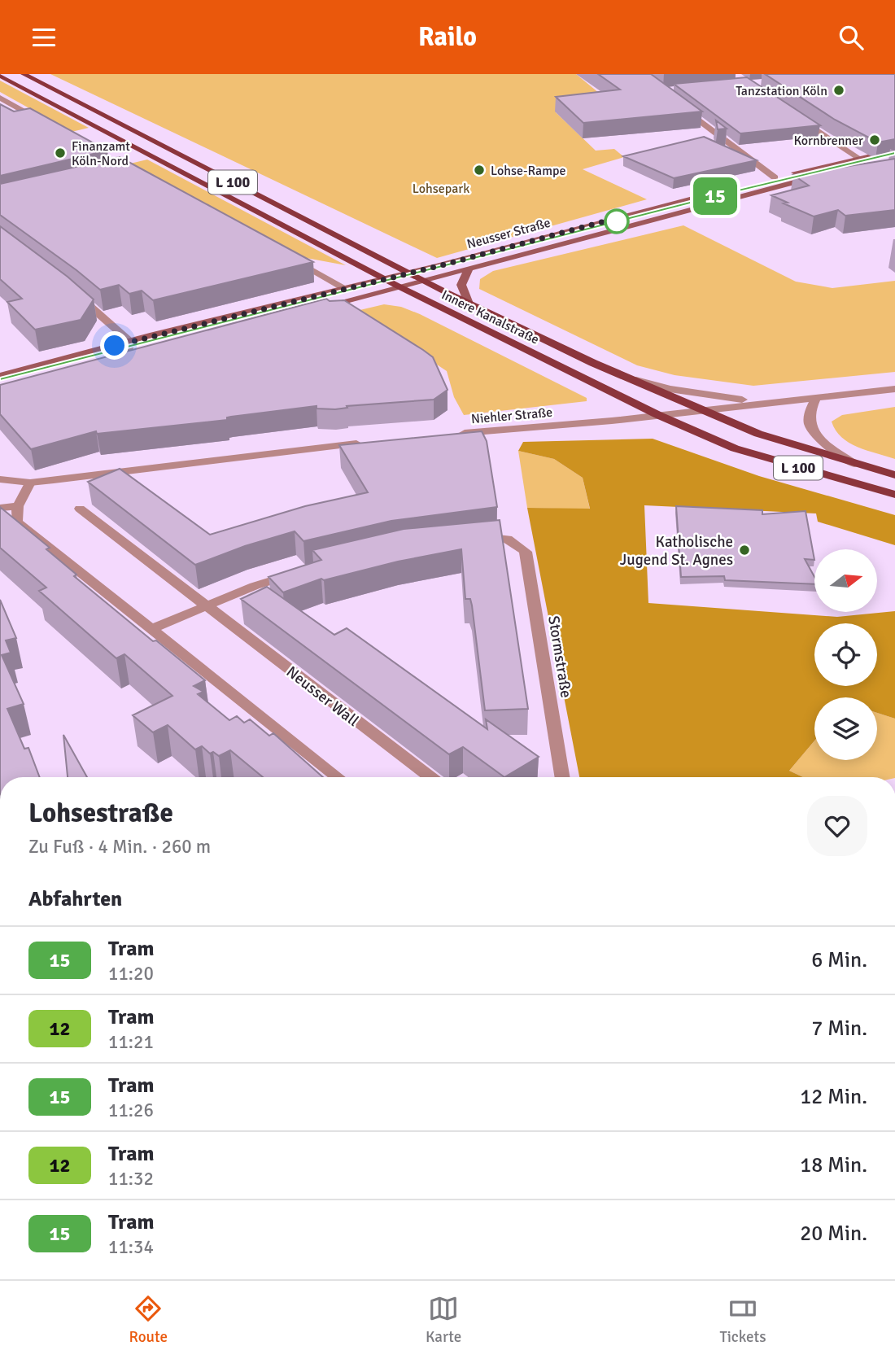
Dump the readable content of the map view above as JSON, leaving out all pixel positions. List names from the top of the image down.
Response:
{
  "streets": {
    "main road": ["L 100", "Neusser Straße", "Innere Kanalstraße"],
    "street": ["Niehler Straße", "Stormstraße", "Neusser Wall"]
  },
  "crossings": [
    ["Neusser Straße", "Innere Kanalstraße"],
    ["Innere Kanalstraße", "Niehler Straße"]
  ],
  "parks": ["Lohsepark"],
  "places": [
    "Tanzstation Köln",
    "Kornbrenner",
    "Finanzamt Köln-Nord",
    "Lohse-Rampe",
    "Katholische Jugend St. Agnes"
  ],
  "lines": ["tram line 15"],
  "north": "right",
  "page": {
    "header": "Railo",
    "on_map": "15",
    "heading": [
      ["Lohsestraße", "Zu Fuß · 4 Min. · 260 m"],
      "Abfahrten"
    ],
    "list": [
      {
        "mark": "15",
        "name": "Tram",
        "note": "11:20",
        "value": "6 Min."
      },
      {
        "mark": "12",
        "name": "Tram",
        "note": "11:21",
        "value": "7 Min."
      },
      {
        "mark": "15",
        "name": "Tram",
        "note": "11:26",
        "value": "12 Min."
      },
      {
        "mark": "12",
        "name": "Tram",
        "note": "11:32",
        "value": "18 Min."
      },
      {
        "mark": "15",
        "name": "Tram",
        "note": "11:34",
        "value": "20 Min."
      }
    ],
    "tabs": ["Route", "Karte", "Tickets"]
  }
}
